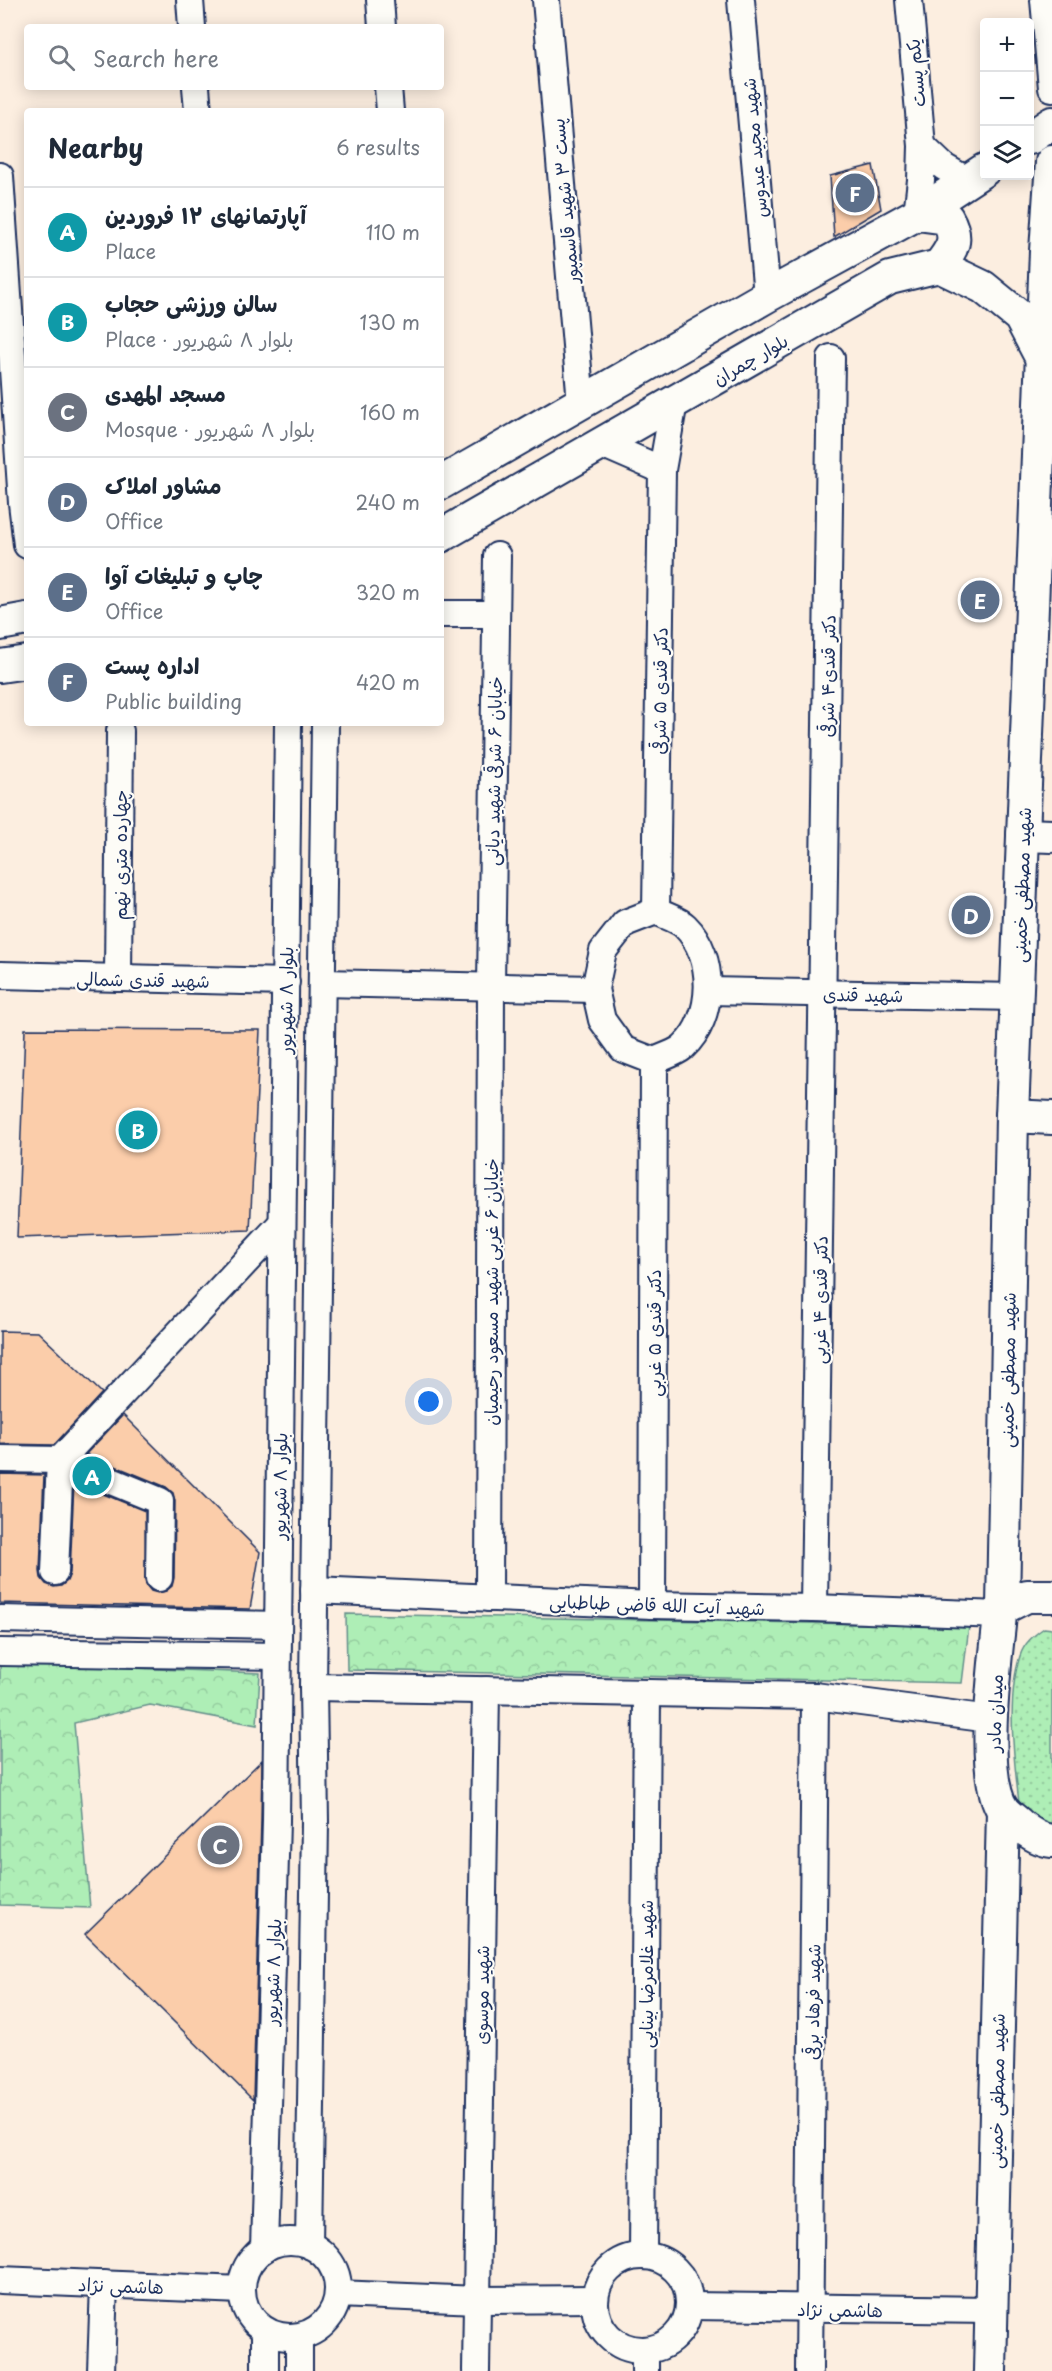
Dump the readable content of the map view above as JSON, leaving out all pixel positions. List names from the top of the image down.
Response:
{
  "streets": {
    "main road": ["بلوار چمران", "شهید مصطفی خمینی", "میدان مادر"],
    "street": [
      "یکم پست",
      "شهید مجید عبدوس",
      "پست ۳ شهید قاسمپور",
      "دکتر قندی۴ شرقی",
      "دکتر قندی ۵ شرقی",
      "خیابان ۶ شرقی شهید دیانی",
      "چهارده متری نهم",
      "شهید قندی شمالی",
      "شهید قندی",
      "بلوار ۸ شهریور",
      "خیابان ۶ غربی شهید مسعود رحیمیان",
      "دکتر قندی ۴ غربی",
      "دکتر قندی ۵ غربی",
      "شهید آیت الله قاضی طباطبایی",
      "شهید غلامرضا بینایی",
      "شهید موسوی",
      "شهید فرهاد برقی",
      "هاشمی نژاد"
    ]
  },
  "crossings": [
    ["بلوار چمران", "دکتر قندی ۵ شرقی"],
    ["دکتر قندی۴ شرقی", "شهید قندی"],
    ["دکتر قندی۴ شرقی", "دکتر قندی ۴ غربی"],
    ["دکتر قندی ۵ شرقی", "شهید قندی"],
    ["دکتر قندی ۵ شرقی", "دکتر قندی ۵ غربی"],
    ["خیابان ۶ شرقی شهید دیانی", "خیابان ۶ غربی شهید مسعود رحیمیان"],
    ["چهارده متری نهم", "شهید قندی شمالی"],
    ["شهید مصطفی خمینی", "شهید قندی"],
    ["شهید مصطفی خمینی", "شهید آیت الله قاضی طباطبایی"],
    ["شهید مصطفی خمینی", "میدان مادر"],
    ["شهید مصطفی خمینی", "هاشمی نژاد"],
    ["شهید قندی شمالی", "بلوار ۸ شهریور"],
    ["شهید قندی", "دکتر قندی ۴ غربی"],
    ["شهید قندی", "دکتر قندی ۵ غربی"],
    ["بلوار ۸ شهریور", "شهید آیت الله قاضی طباطبایی"],
    ["بلوار ۸ شهریور", "هاشمی نژاد"],
    ["خیابان ۶ غربی شهید مسعود رحیمیان", "شهید آیت الله قاضی طباطبایی"],
    ["دکتر قندی ۴ غربی", "شهید آیت الله قاضی طباطبایی"],
    ["دکتر قندی ۵ غربی", "شهید آیت الله قاضی طباطبایی"],
    ["شهید آیت الله قاضی طباطبایی", "میدان مادر"],
    ["شهید غلامرضا بینایی", "هاشمی نژاد"],
    ["شهید فرهاد برقی", "هاشمی نژاد"]
  ],
  "page": {
    "map_buttons": ["+", "−"],
    "search": "Search here",
    "heading": ["Nearby", "6 results"],
    "pins": [
      "F",
      "E",
      "D",
      "B",
      "A",
      "C"
    ],
    "list": [
      {
        "mark": "A",
        "name": "آپارتمانهای ۱۲ فروردین",
        "note": "Place",
        "value": "110 m"
      },
      {
        "mark": "B",
        "name": "سالن ورزشی حجاب",
        "note": "Place · بلوار ۸ شهریور",
        "value": "130 m"
      },
      {
        "mark": "C",
        "name": "مسجد المهدی",
        "note": "Mosque · بلوار ۸ شهریور",
        "value": "160 m"
      },
      {
        "mark": "D",
        "name": "مشاور املاک",
        "note": "Office",
        "value": "240 m"
      },
      {
        "mark": "E",
        "name": "چاپ و تبلیغات آوا",
        "note": "Office",
        "value": "320 m"
      },
      {
        "mark": "F",
        "name": "اداره پست",
        "note": "Public building",
        "value": "420 m"
      }
    ]
  }
}
